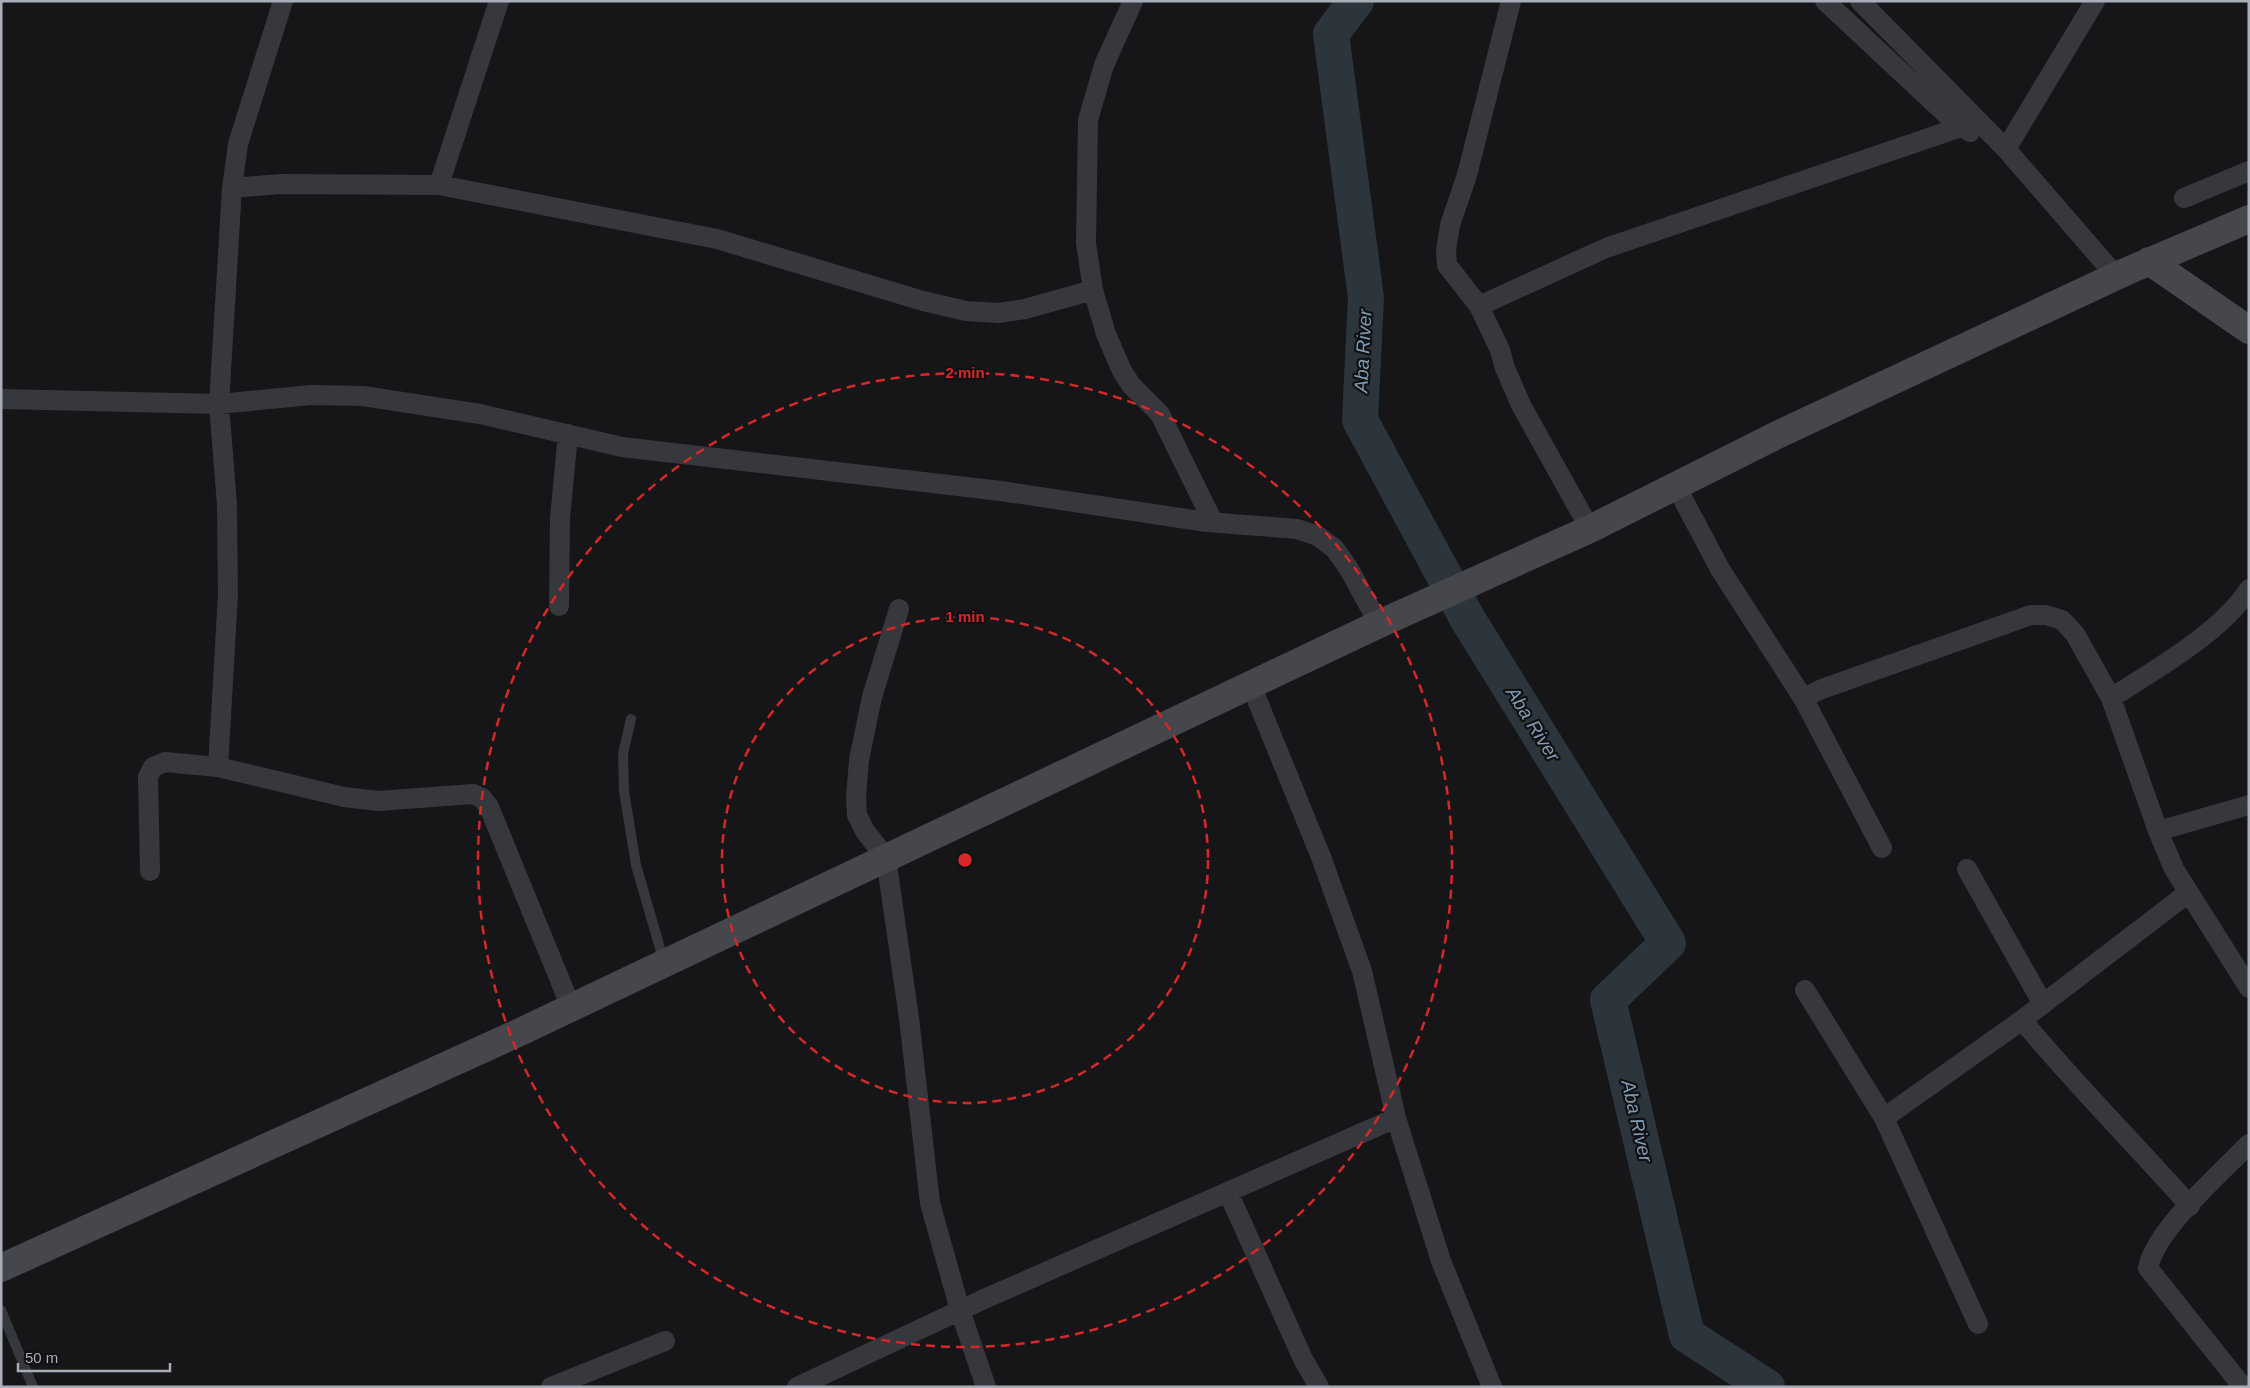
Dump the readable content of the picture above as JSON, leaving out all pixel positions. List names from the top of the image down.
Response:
{
  "water": ["Aba River"],
  "scale_bar": "50 m",
  "rings": ["2 min", "1 min"]
}
